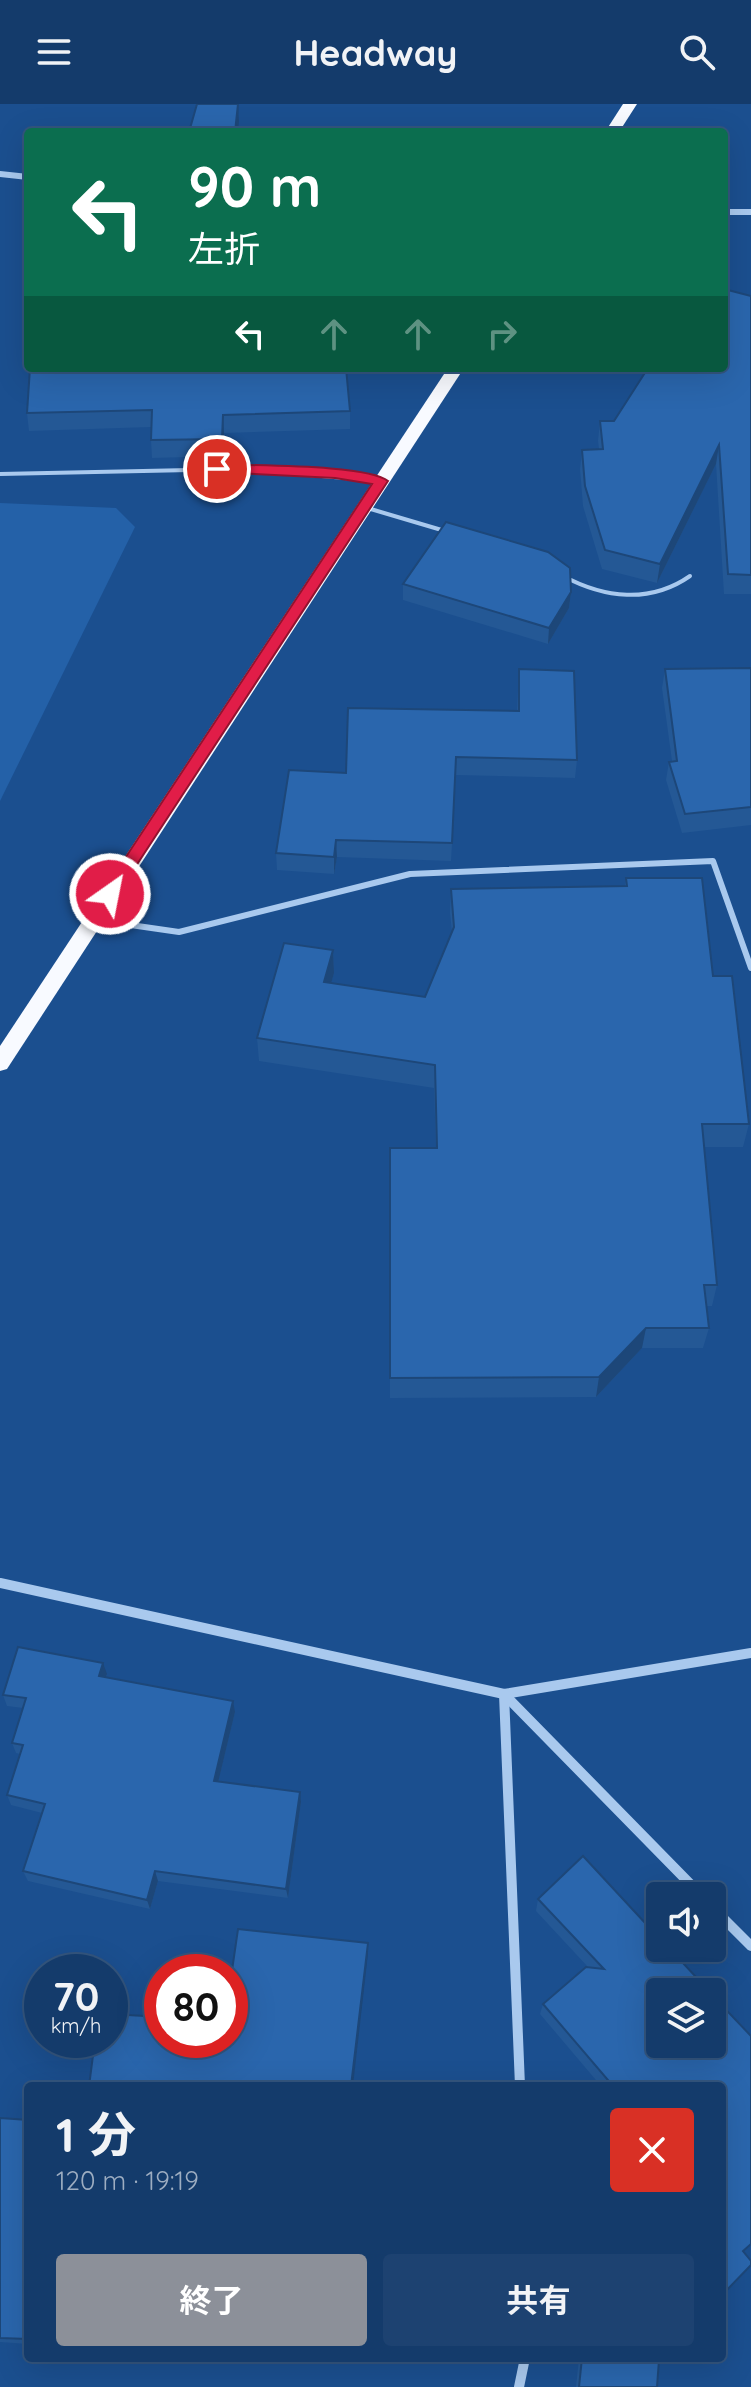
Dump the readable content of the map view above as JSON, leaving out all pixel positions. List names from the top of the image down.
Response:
{
  "page": {
    "header": "Headway",
    "turn": ["90 m", "左折"],
    "speed": "70 km/h",
    "limit": "80",
    "heading": ["1 分", "120 m · 19:19"],
    "buttons": ["終了", "共有"]
  }
}
